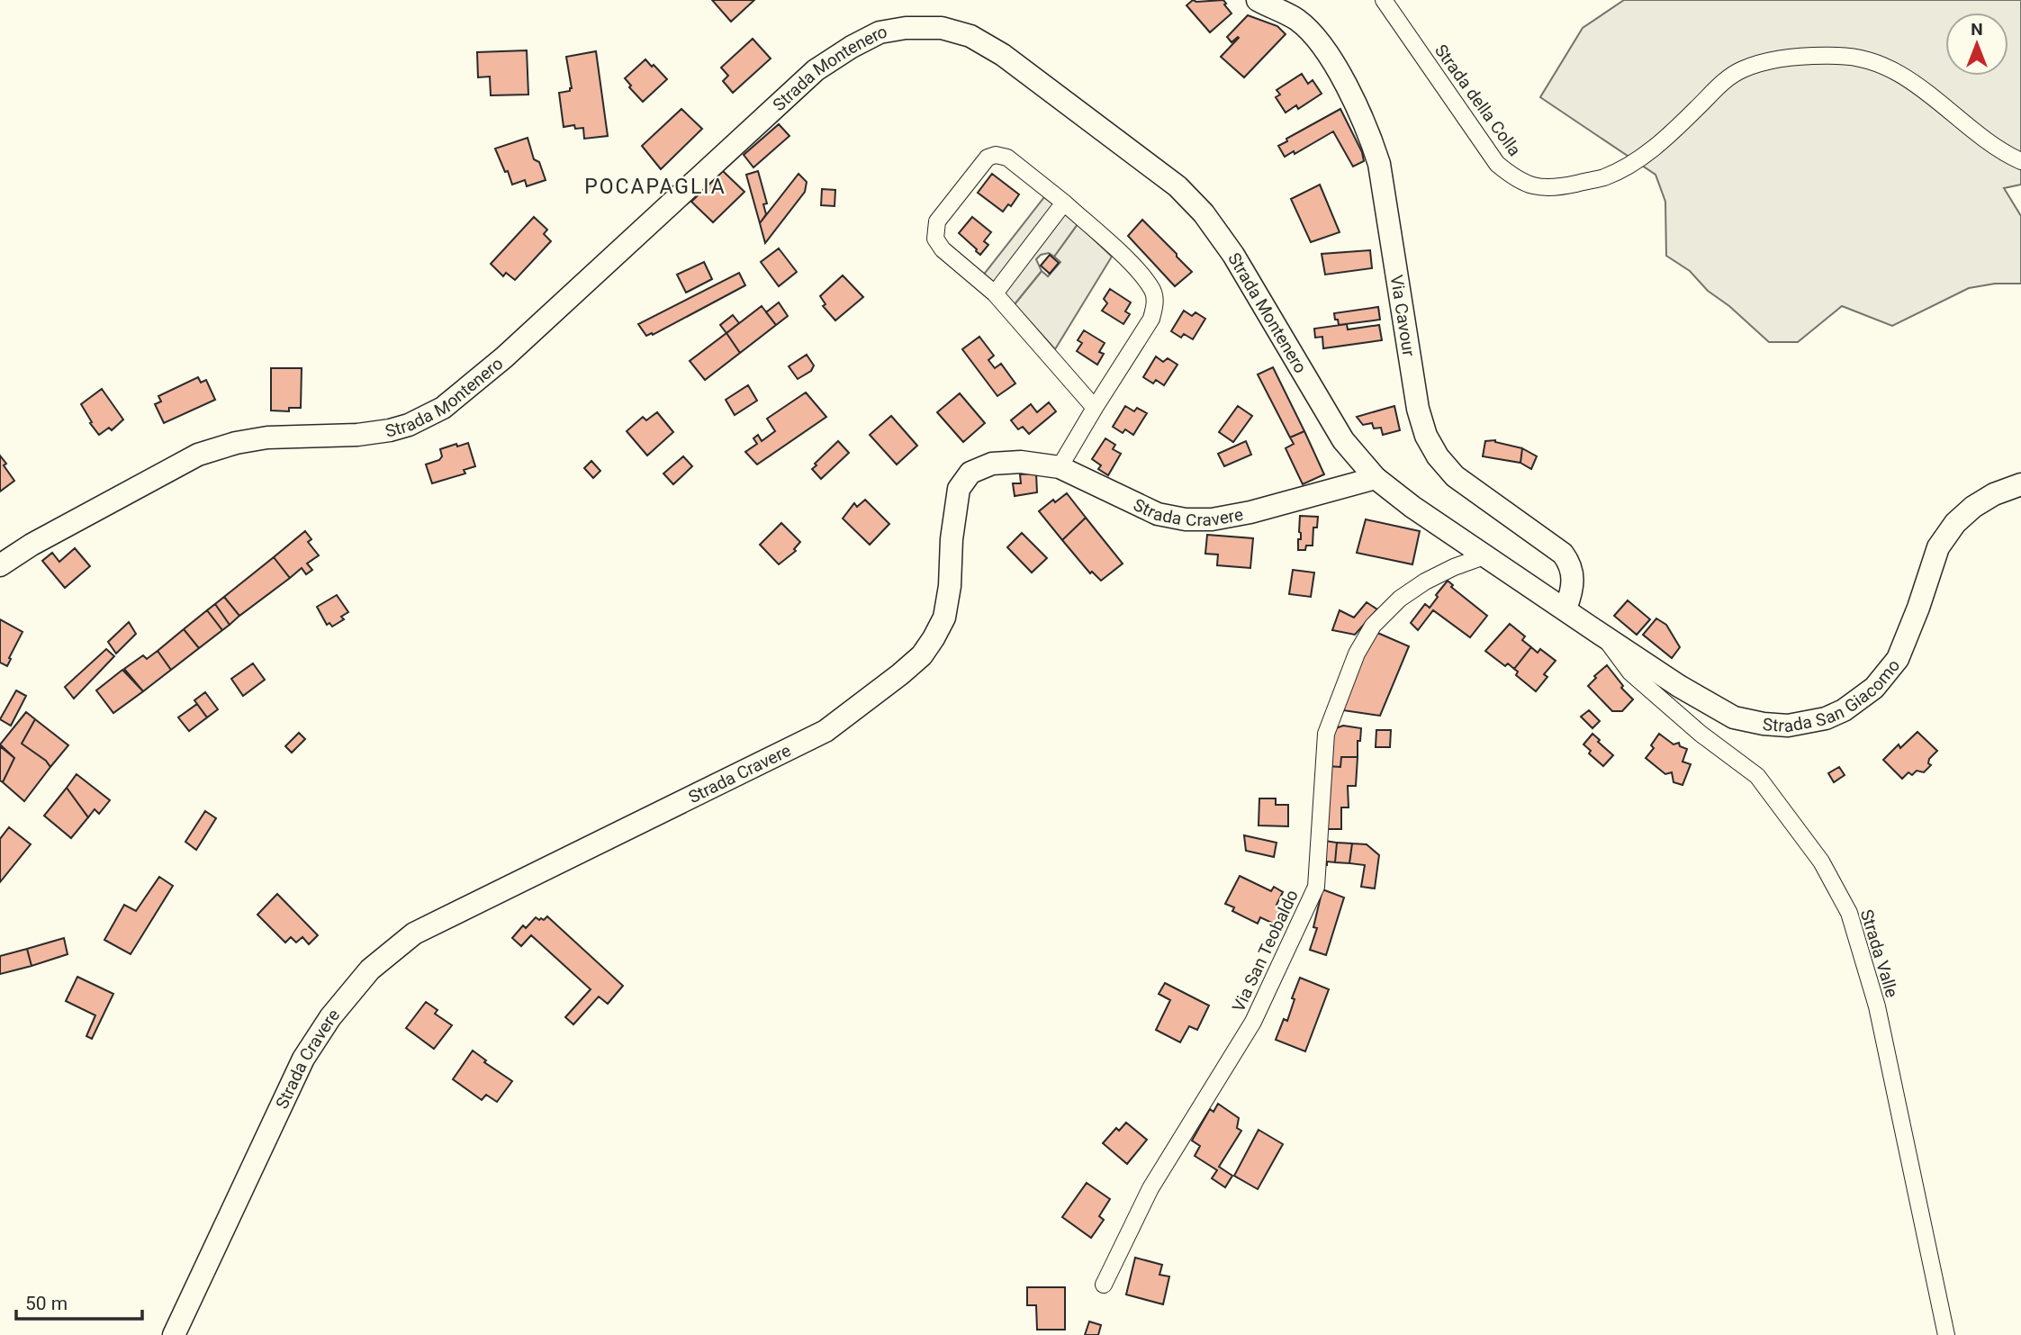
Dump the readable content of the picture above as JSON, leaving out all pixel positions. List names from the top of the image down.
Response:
{
  "streets": {
    "main road": [
      "Strada Montenero",
      "Via Cavour",
      "Strada Cravere",
      "Strada San Giacomo"
    ],
    "street": ["Strada della Colla", "Via San Teobaldo", "Strada Valle"]
  },
  "crossings": [
    ["Strada Montenero", "Via Cavour"],
    ["Strada Montenero", "Strada Cravere"],
    ["Strada Montenero", "Strada San Giacomo"],
    ["Strada Montenero", "Via San Teobaldo"],
    ["Via Cavour", "Strada San Giacomo"],
    ["Strada San Giacomo", "Strada Valle"]
  ],
  "districts": ["POCAPAGLIA"],
  "scale_bar": "50 m",
  "north": "top"
}
